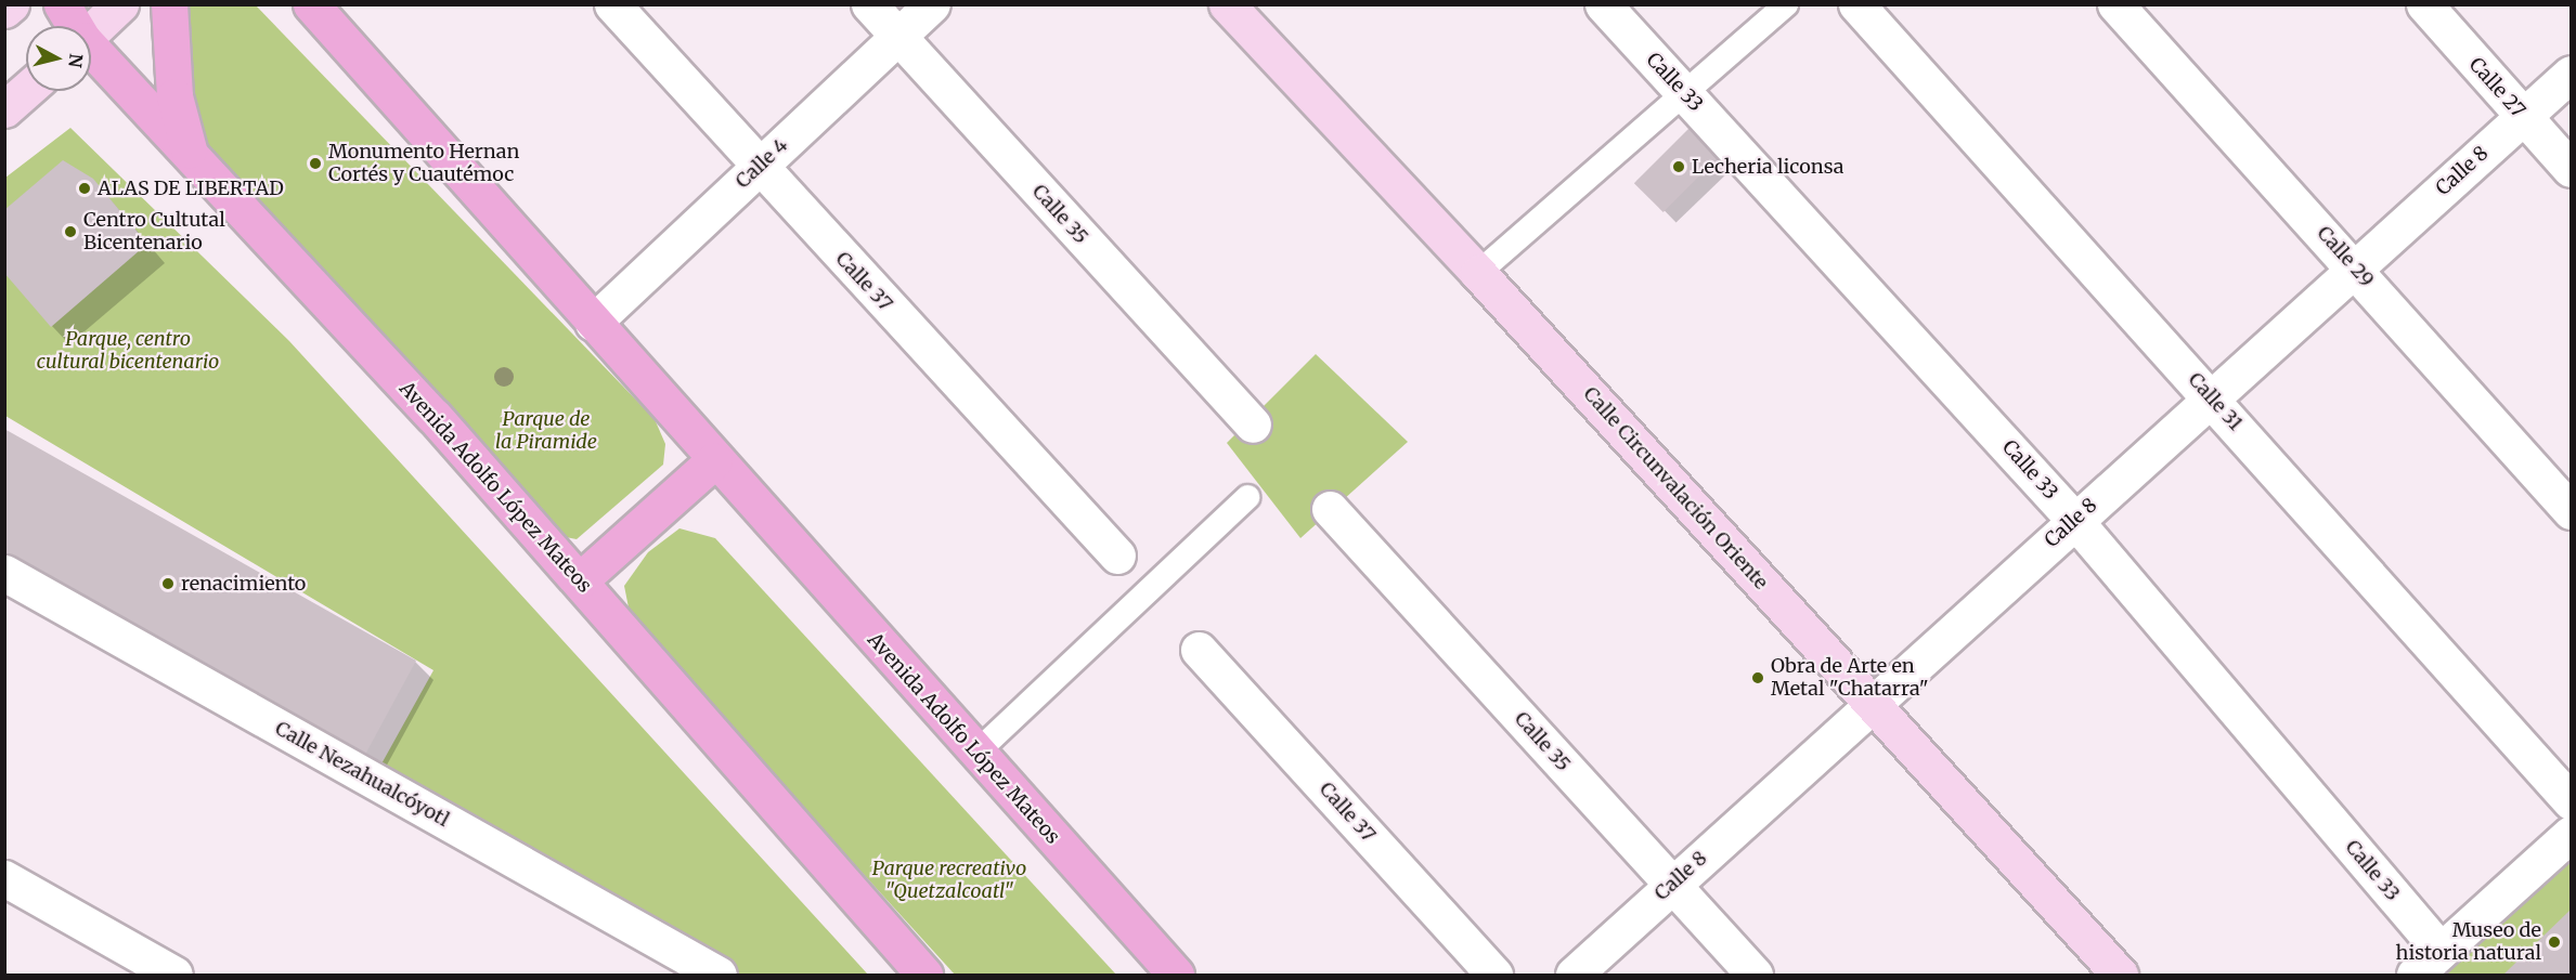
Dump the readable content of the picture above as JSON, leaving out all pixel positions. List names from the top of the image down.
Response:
{
  "streets": {
    "main road": ["Avenida Adolfo López Mateos"],
    "street": [
      "Calle 33",
      "Calle 27",
      "Calle 4",
      "Calle 8",
      "Calle 35",
      "Calle 29",
      "Calle 37",
      "Calle 31",
      "Calle Circunvalación Oriente",
      "Calle Nezahualcóyotl"
    ]
  },
  "crossings": [
    ["Calle 33", "Calle 8"],
    ["Calle 27", "Calle 8"],
    ["Calle 4", "Calle 35"],
    ["Calle 4", "Calle 37"],
    ["Calle 4", "Avenida Adolfo López Mateos"],
    ["Calle 8", "Calle 35"],
    ["Calle 8", "Calle 29"],
    ["Calle 8", "Calle 31"],
    ["Calle 8", "Calle Circunvalación Oriente"]
  ],
  "parks": ["Parque, centro cultural bicentenario", "Parque de la Piramide", "Parque recreativo \"Quetzalcoatl\""],
  "places": [
    "Monumento Hernan Cortés y Cuautémoc",
    "Lecheria liconsa",
    "ALAS DE LIBERTAD",
    "Centro Cultutal Bicentenario",
    "renacimiento",
    "Obra de Arte en Metal \"Chatarra\"",
    "Museo de historia natural"
  ],
  "north": "right"
}
